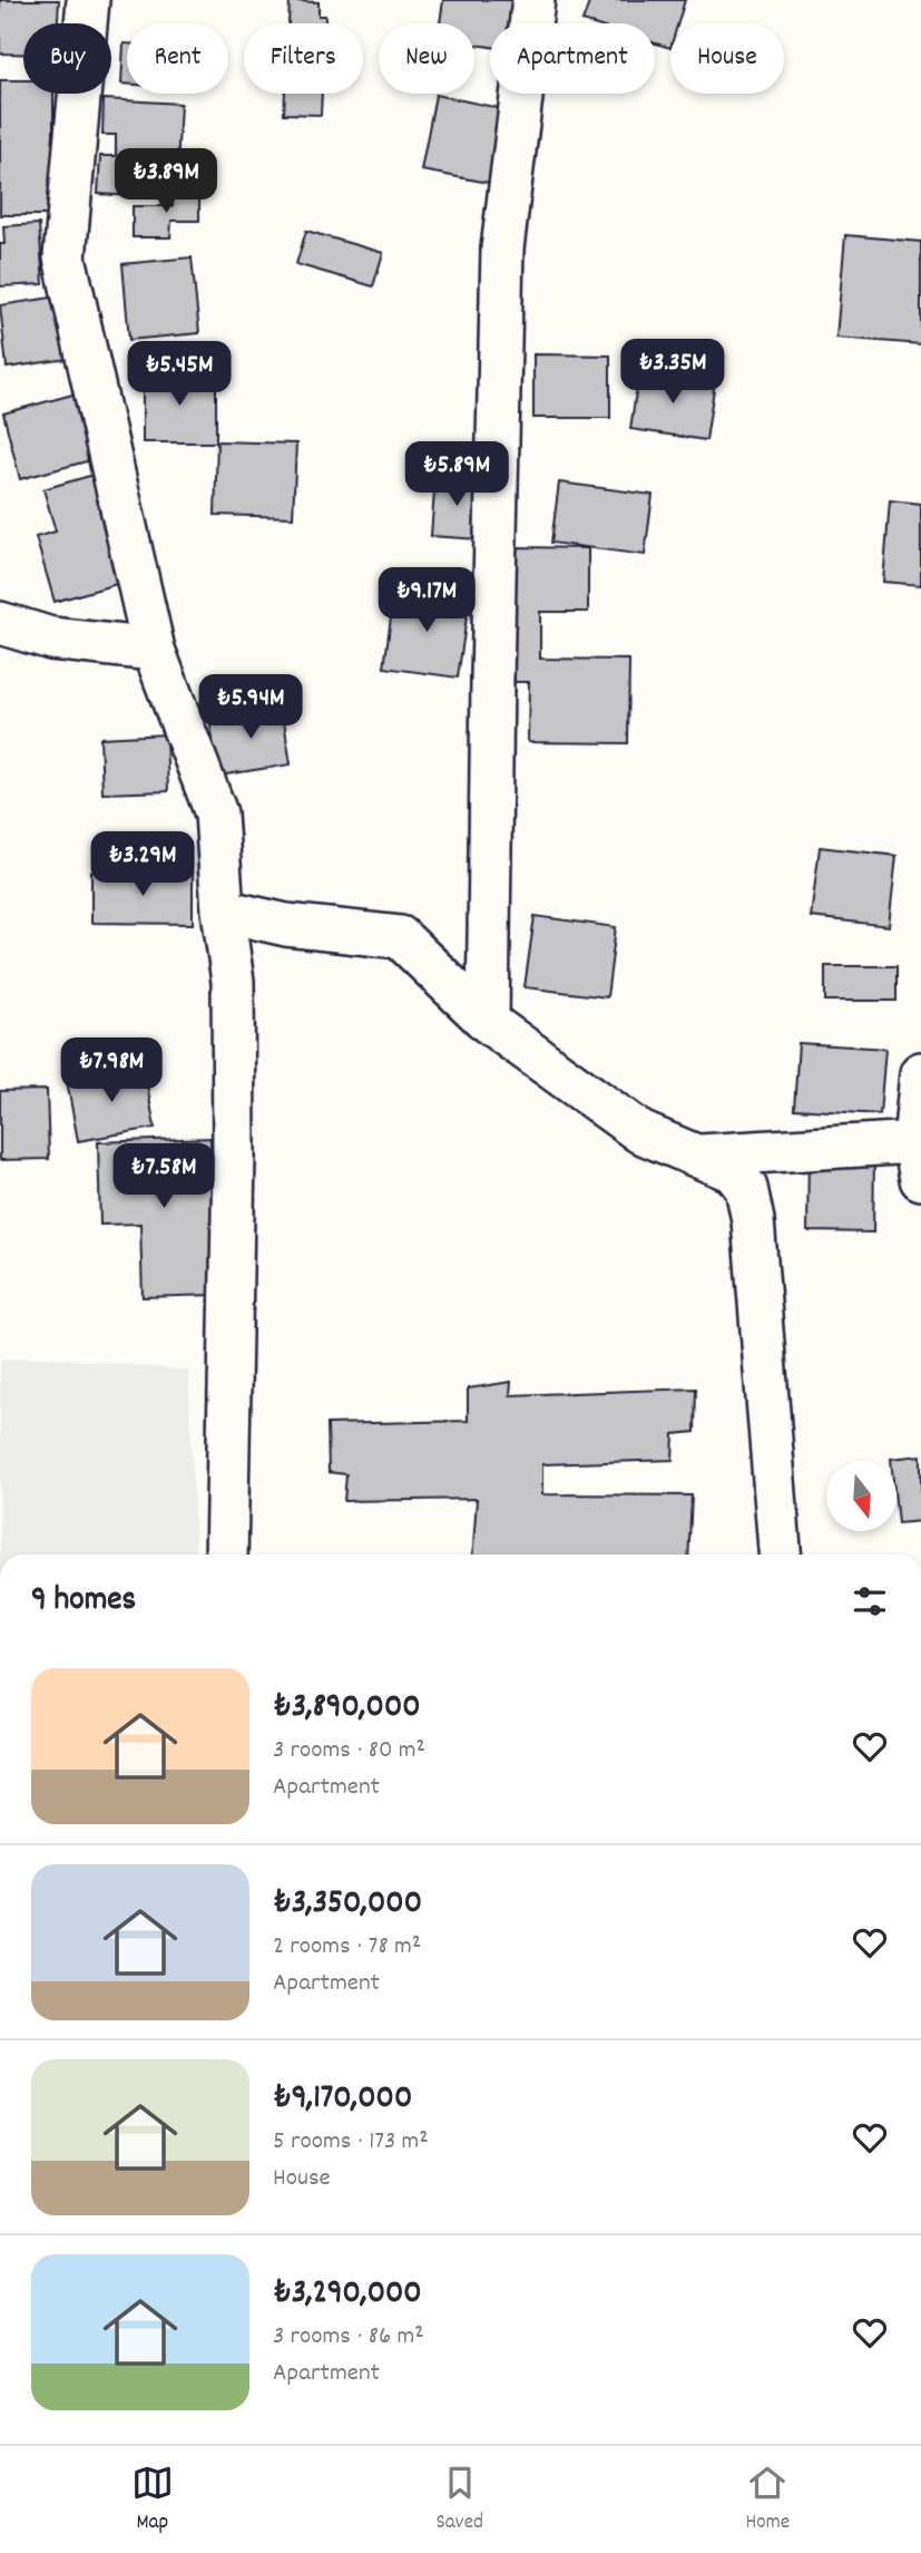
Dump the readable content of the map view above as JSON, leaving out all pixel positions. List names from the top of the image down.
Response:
{
  "north": "bottom",
  "page": {
    "chip": [
      "Buy",
      "Rent",
      "Filters",
      "New",
      "Apartment",
      "House"
    ],
    "price": [
      "₺3.89M",
      "₺3.35M",
      "₺5.45M",
      "₺5.89M",
      "₺9.17M",
      "₺5.94M",
      "₺3.29M",
      "₺7.98M",
      "₺7.58M"
    ],
    "heading": "9 homes",
    "list": [
      {
        "name": "₺3,890,000",
        "note": "3 rooms · 80 m² · Apartment"
      },
      {
        "name": "₺3,350,000",
        "note": "2 rooms · 78 m² · Apartment"
      },
      {
        "name": "₺9,170,000",
        "note": "5 rooms · 173 m² · House"
      },
      {
        "name": "₺3,290,000",
        "note": "3 rooms · 86 m² · Apartment"
      }
    ],
    "tabs": ["Map", "Saved", "Home"]
  }
}
